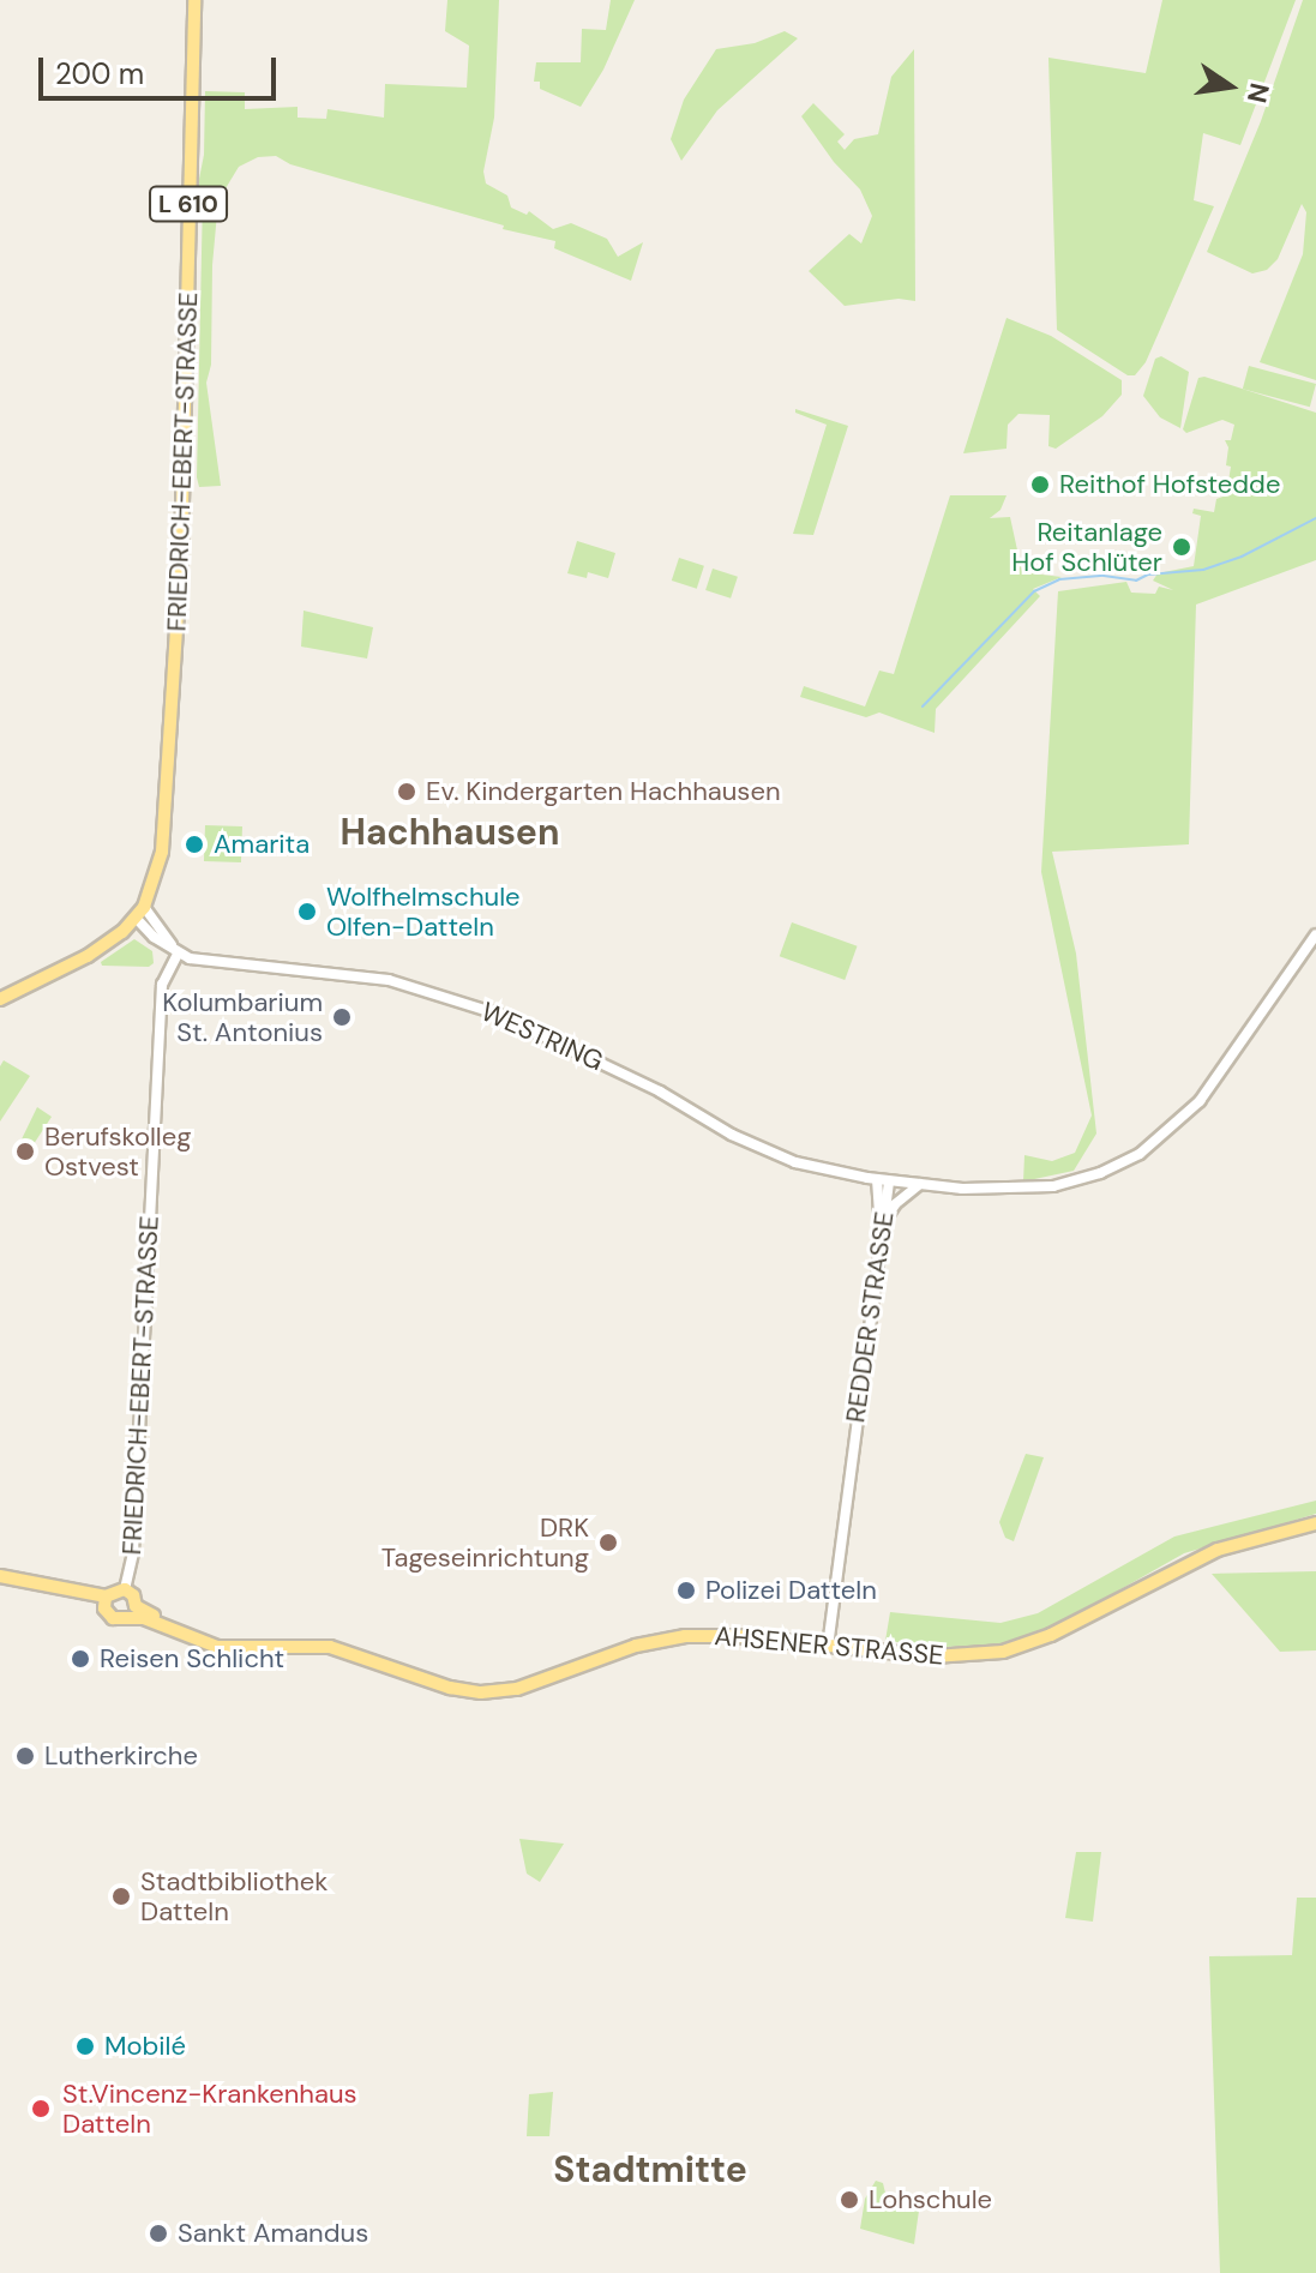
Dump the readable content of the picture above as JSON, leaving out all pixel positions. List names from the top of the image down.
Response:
{
  "streets": {
    "main road": ["L 610", "FRIEDRICH-EBERT-STRASSE", "AHSENER STRASSE"],
    "street": ["WESTRING", "REDDER STRASSE"]
  },
  "crossings": [
    ["FRIEDRICH-EBERT-STRASSE", "WESTRING"],
    ["FRIEDRICH-EBERT-STRASSE", "AHSENER STRASSE"],
    ["WESTRING", "REDDER STRASSE"],
    ["REDDER STRASSE", "AHSENER STRASSE"]
  ],
  "districts": ["Hachhausen", "Stadtmitte"],
  "places": [
    "Reithof Hofstedde",
    "Reitanlage Hof Schlüter",
    "Ev. Kindergarten Hachhausen",
    "Amarita",
    "Wolfhelmschule Olfen-Datteln",
    "Kolumbarium St. Antonius",
    "Berufskolleg Ostvest",
    "DRK Tageseinrichtung",
    "Polizei Datteln",
    "Reisen Schlicht",
    "Lutherkirche",
    "Stadtbibliothek Datteln",
    "Mobilé",
    "St.Vincenz-Krankenhaus Datteln",
    "Lohschule",
    "Sankt Amandus"
  ],
  "scale_bar": "200 m",
  "north": "right"
}
